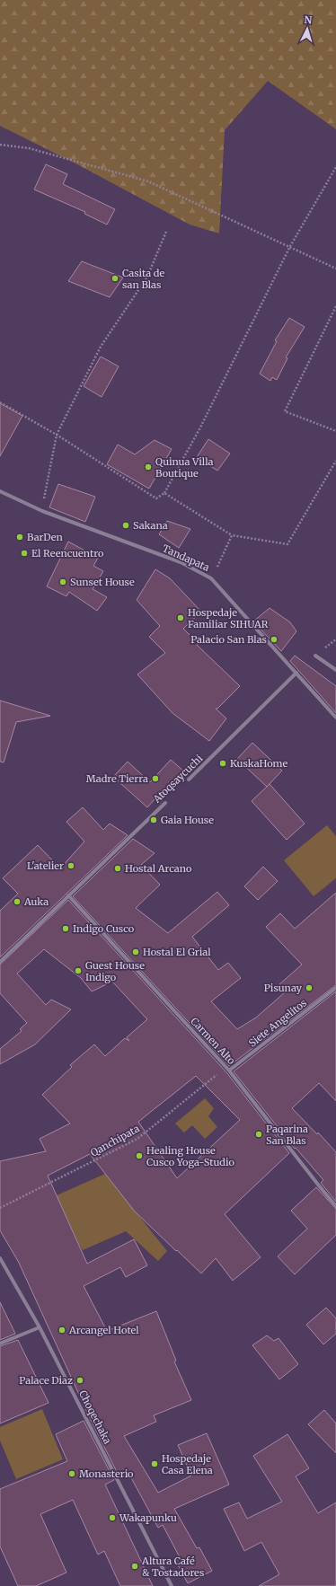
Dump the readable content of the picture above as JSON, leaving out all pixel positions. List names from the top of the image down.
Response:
{
  "streets": {
    "street": [
      "Tandapata",
      "Atoqsaycuchi",
      "Siete Angelitos",
      "Carmen Alto",
      "Choqechaka"
    ],
    "path": ["Qanchipata"]
  },
  "crossings": [
    ["Tandapata", "Atoqsaycuchi"],
    ["Atoqsaycuchi", "Carmen Alto"],
    ["Siete Angelitos", "Carmen Alto"],
    ["Siete Angelitos", "Qanchipata"],
    ["Carmen Alto", "Qanchipata"]
  ],
  "places": [
    "Casita de san Blas",
    "Quinua Villa Boutique",
    "Sakana",
    "BarDen",
    "El Reencuentro",
    "Sunset House",
    "Hospedaje Familiar SIHUAR",
    "Palacio San Blas",
    "KuskaHome",
    "Madre Tierra",
    "Gaia House",
    "L'atelier",
    "Hostal Arcano",
    "Auka",
    "Indigo Cusco",
    "Hostal El Grial",
    "Guest House Indigo",
    "Pisunay",
    "Paqarina San Blas",
    "Healing House Cusco Yoga-Studio",
    "Arcangel Hotel",
    "Palace Diaz",
    "Hospedaje Casa Elena",
    "Monasterio",
    "Wakapunku",
    "Altura Café & Tostadores"
  ],
  "north": "top"
}
